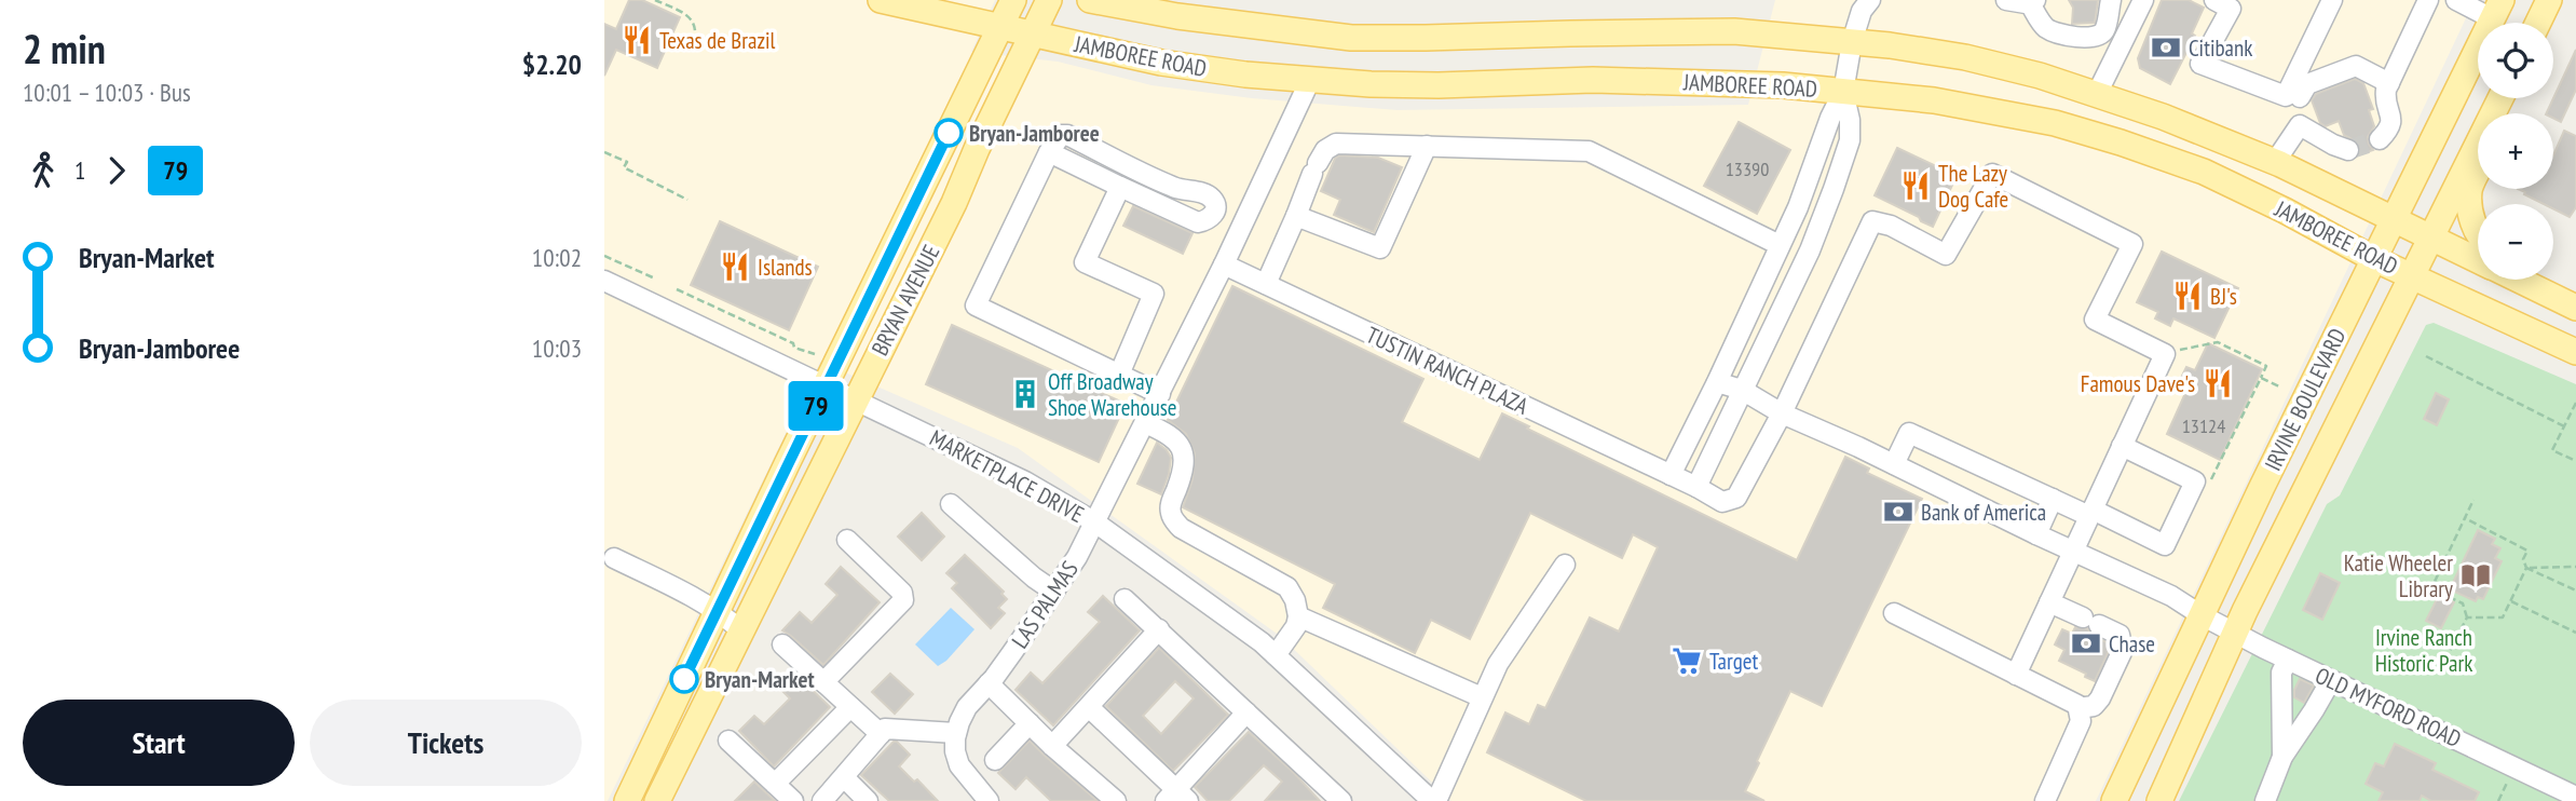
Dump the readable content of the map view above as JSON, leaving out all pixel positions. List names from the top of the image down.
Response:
{
  "streets": {
    "main road": ["JAMBOREE ROAD", "BRYAN AVENUE", "IRVINE BOULEVARD"],
    "street": [
      "TUSTIN RANCH PLAZA",
      "MARKETPLACE DRIVE",
      "LAS PALMAS",
      "OLD MYFORD ROAD"
    ]
  },
  "crossings": [
    ["JAMBOREE ROAD", "BRYAN AVENUE"],
    ["JAMBOREE ROAD", "IRVINE BOULEVARD"],
    ["BRYAN AVENUE", "MARKETPLACE DRIVE"],
    ["TUSTIN RANCH PLAZA", "OLD MYFORD ROAD"],
    ["IRVINE BOULEVARD", "OLD MYFORD ROAD"],
    ["MARKETPLACE DRIVE", "LAS PALMAS"]
  ],
  "parks": ["Irvine Ranch Historic Park"],
  "places": {
    "restaurant": [
      "Texas de Brazil",
      "The Lazy Dog Cafe",
      "Islands",
      "BJ's",
      "Famous Dave's"
    ],
    "bank": ["Citibank", "Bank of America", "Chase"],
    "other": ["Bryan-Jamboree", "Bryan-Market"],
    "building": ["Off Broadway Shoe Warehouse"],
    "library": ["Katie Wheeler Library"],
    "supermarket": ["Target"]
  },
  "lines": ["bus line 79"],
  "house_numbers": ["13390", "13124"],
  "page": {
    "heading": ["2 min", "10:01 – 10:03 · Bus", "$2.20"],
    "on_map": "79",
    "map_buttons": ["+", "−"],
    "legs": ["1", "79"],
    "list": [
      {
        "name": "Bryan-Market",
        "value": "10:02"
      },
      {
        "name": "Bryan-Jamboree",
        "value": "10:03"
      }
    ],
    "buttons": ["Start", "Tickets"]
  }
}
